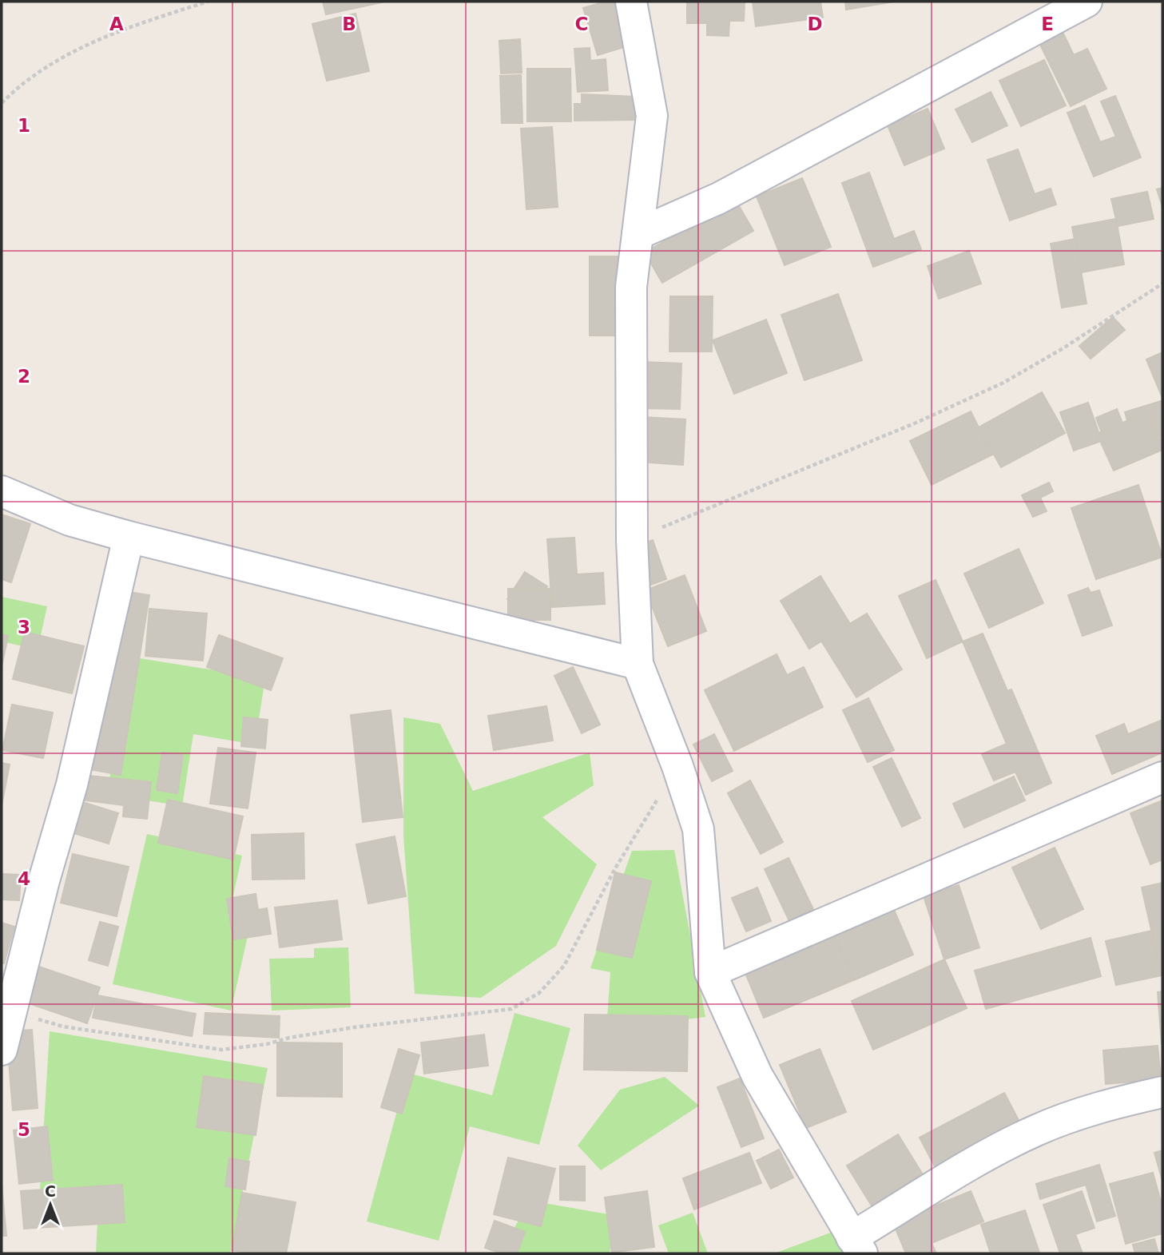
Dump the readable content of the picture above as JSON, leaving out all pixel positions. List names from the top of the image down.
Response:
{
  "north": "top",
  "grid": {
    "columns": [
      "A",
      "B",
      "C",
      "D",
      "E"
    ],
    "rows": [
      "1",
      "2",
      "3",
      "4",
      "5"
    ]
  }
}
